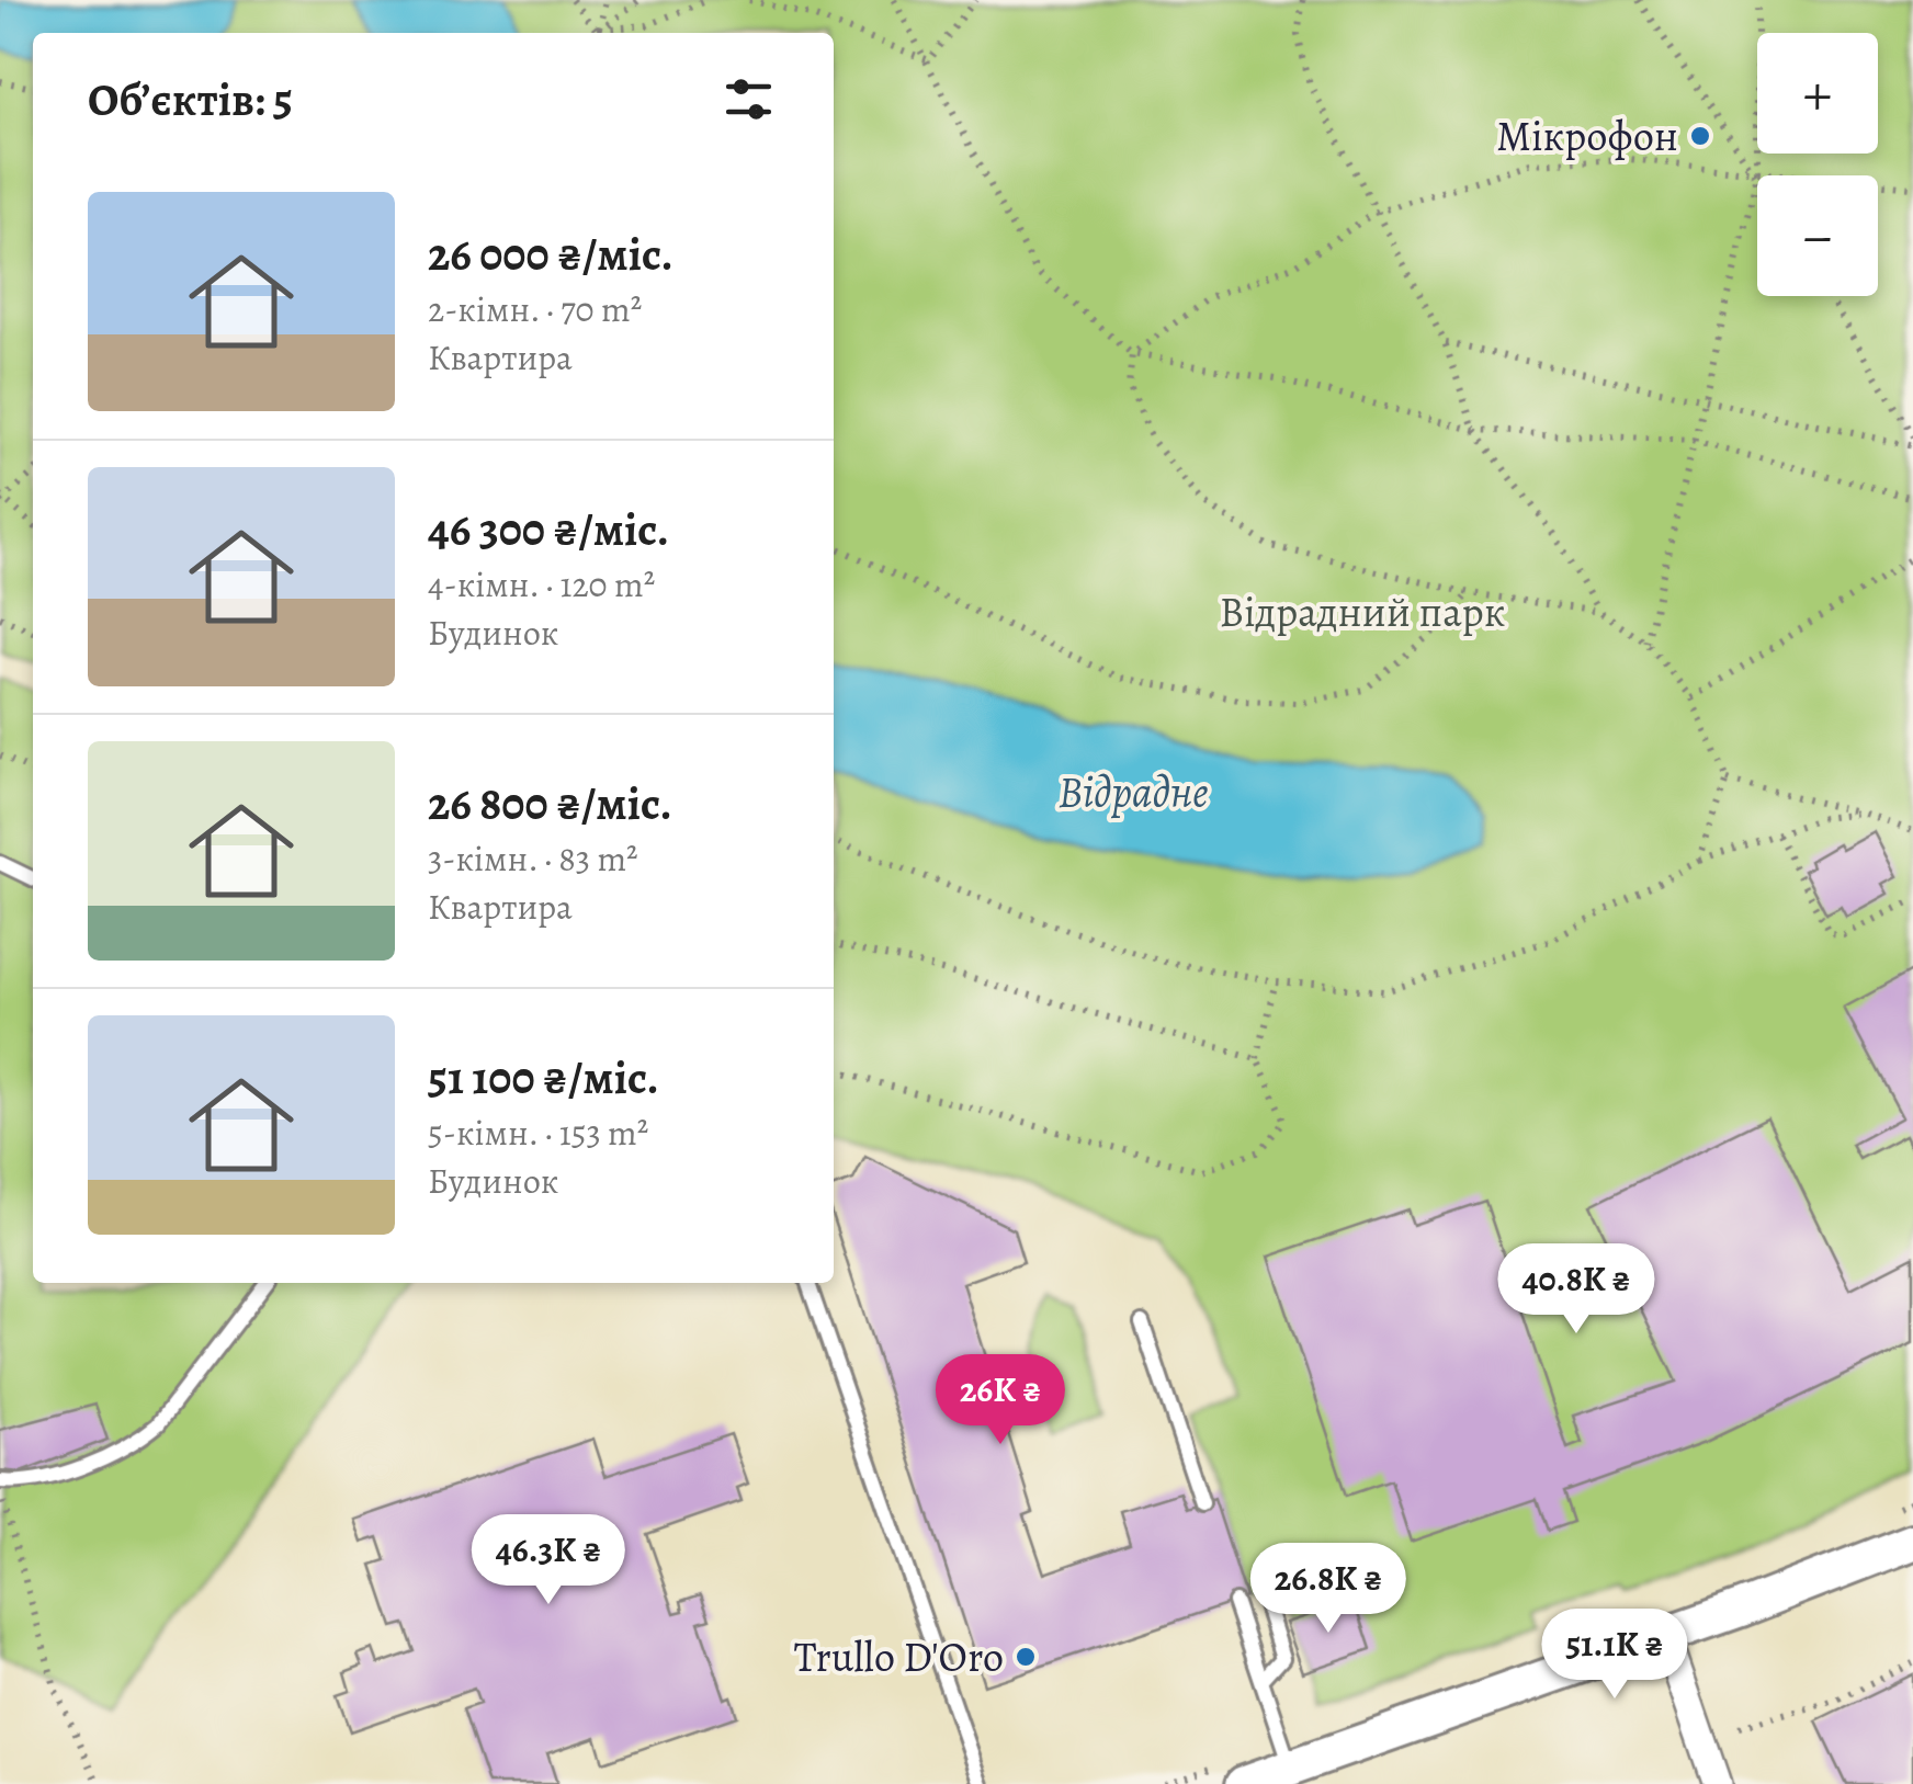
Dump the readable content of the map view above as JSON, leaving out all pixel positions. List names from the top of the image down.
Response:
{
  "water": ["Відрадне"],
  "parks": ["Відрадний парк"],
  "places": ["Мікрофон", "Trullo D'Oro"],
  "page": {
    "map_buttons": ["+", "−"],
    "heading": "Об’єктів: 5",
    "list": [
      {
        "name": "26 000 ₴/міс.",
        "note": "2-кімн. · 70 m² · Квартира"
      },
      {
        "name": "46 300 ₴/міс.",
        "note": "4-кімн. · 120 m² · Будинок"
      },
      {
        "name": "26 800 ₴/міс.",
        "note": "3-кімн. · 83 m² · Квартира"
      },
      {
        "name": "51 100 ₴/міс.",
        "note": "5-кімн. · 153 m² · Будинок"
      }
    ],
    "price": [
      "40.8K ₴",
      "26K ₴",
      "46.3K ₴",
      "26.8K ₴",
      "51.1K ₴"
    ]
  }
}
